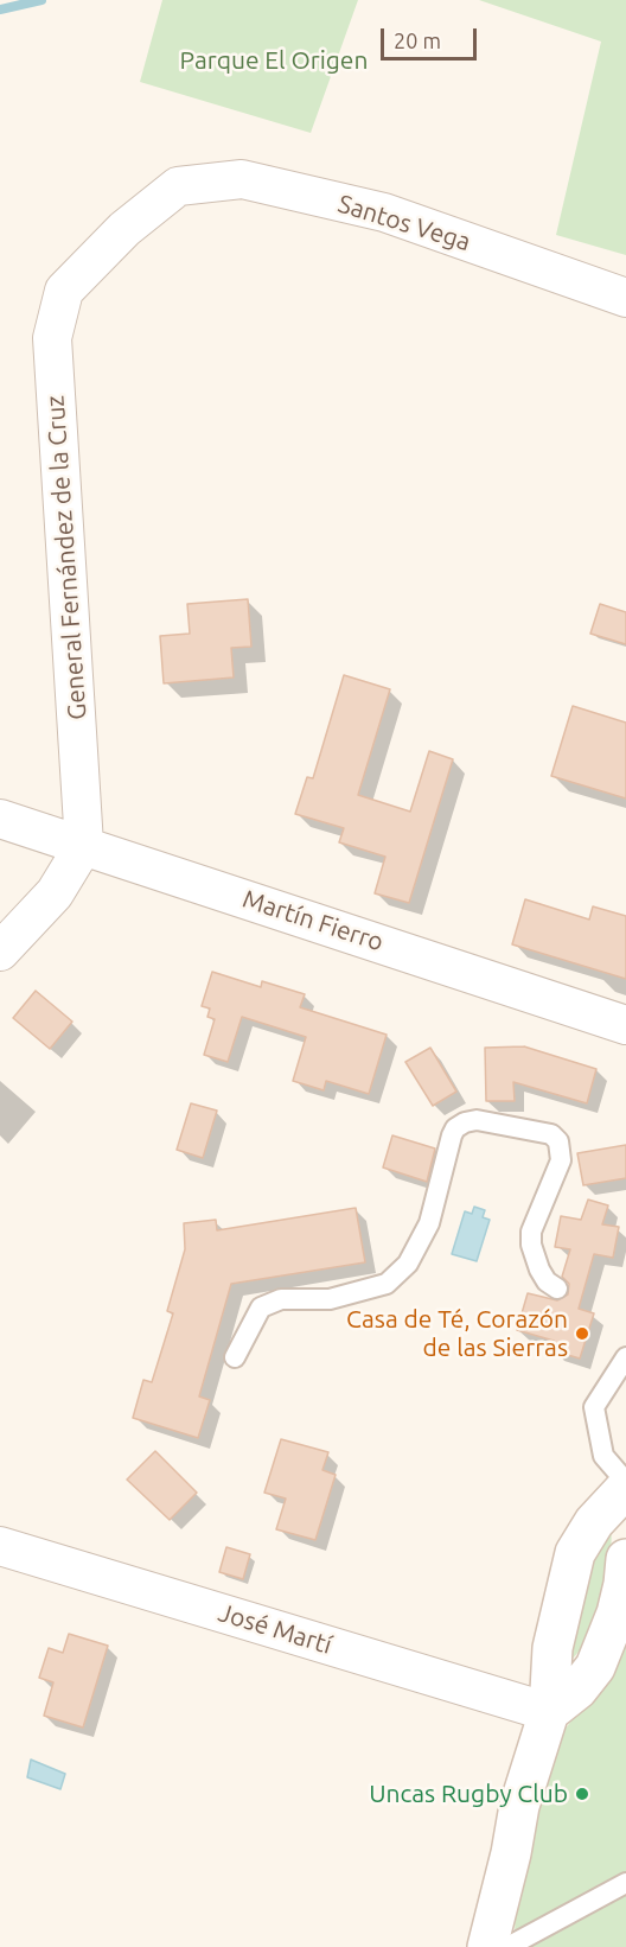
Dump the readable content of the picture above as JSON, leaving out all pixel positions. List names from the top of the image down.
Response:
{
  "streets": {
    "street": [
      "Santos Vega",
      "General Fernández de la Cruz",
      "Martín Fierro",
      "José Martí"
    ]
  },
  "crossings": [
    ["Santos Vega", "General Fernández de la Cruz"],
    ["General Fernández de la Cruz", "Martín Fierro"]
  ],
  "parks": ["Parque El Origen"],
  "places": ["Casa de Té, Corazón de las Sierras", "Uncas Rugby Club"],
  "scale_bar": "20 m"
}
